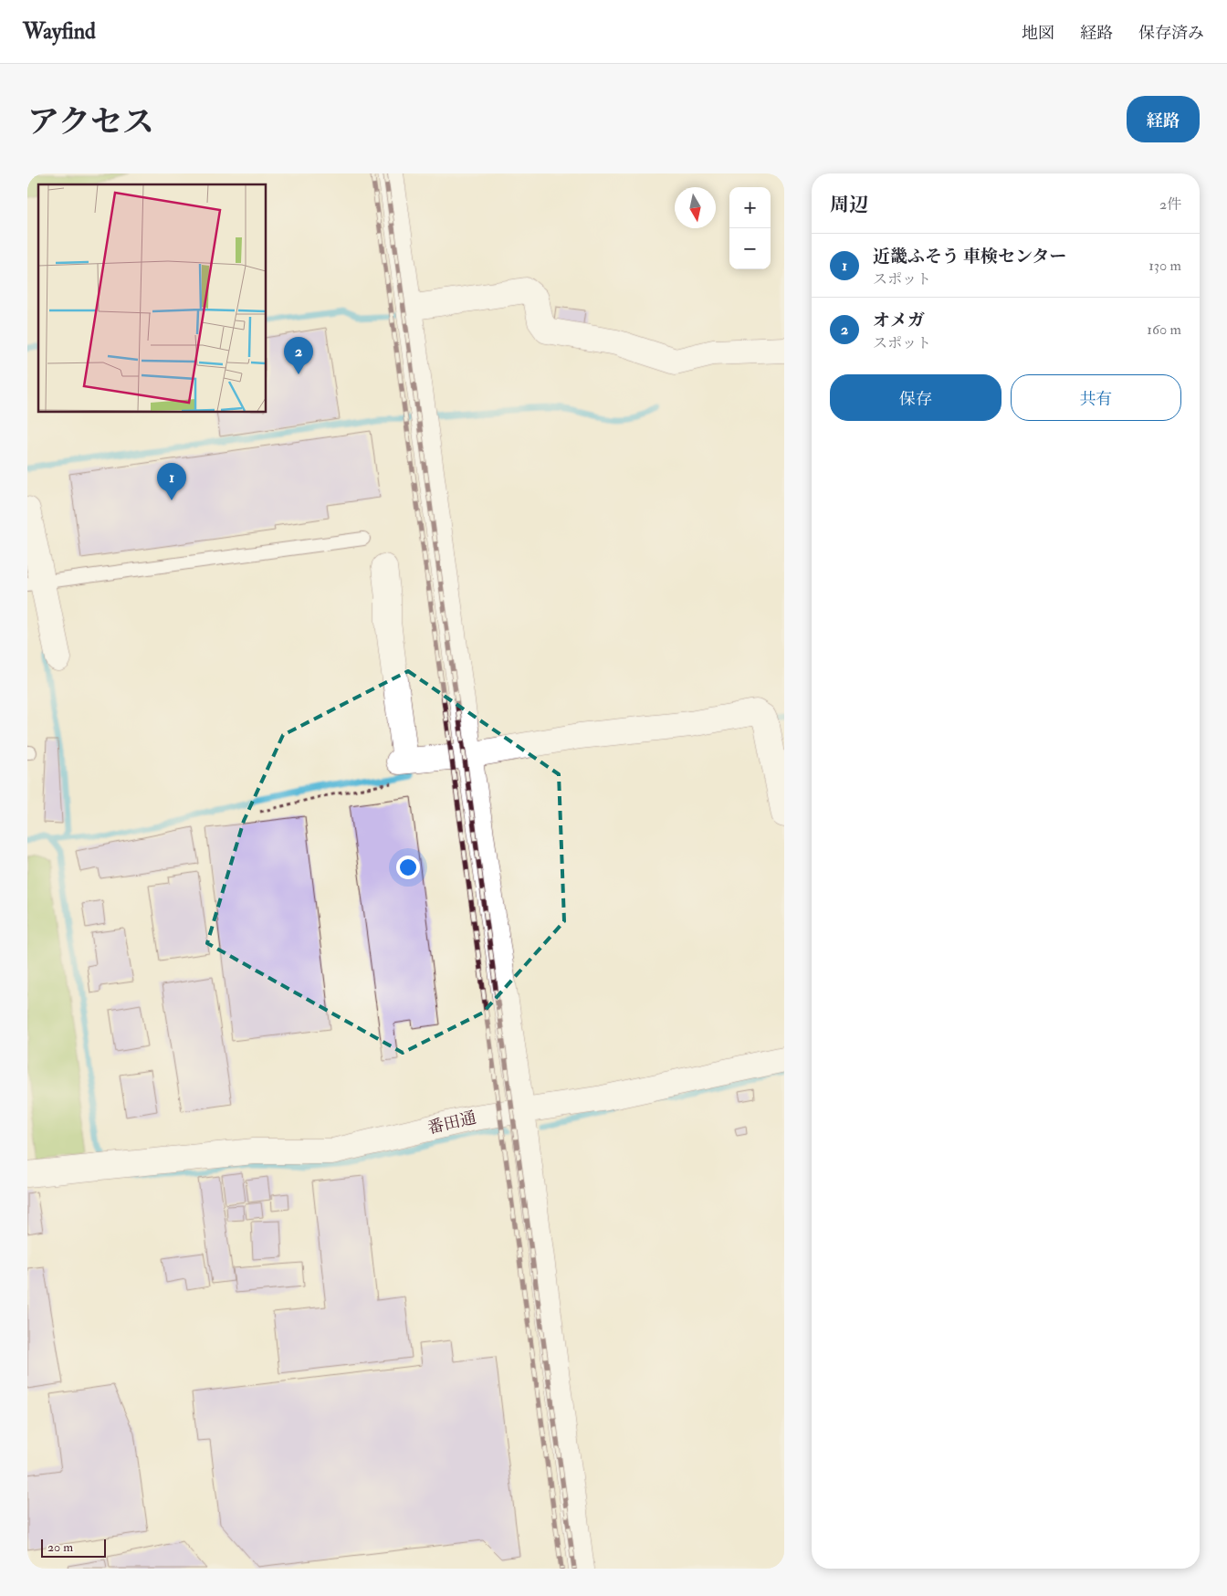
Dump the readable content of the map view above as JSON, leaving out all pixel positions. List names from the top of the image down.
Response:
{
  "streets": {
    "street": ["番田通"]
  },
  "scale_bar": "20 m",
  "north": "bottom",
  "page": {
    "header": "Wayfind",
    "nav": ["地図", "経路", "保存済み"],
    "title": "アクセス",
    "buttons": [
      "経路",
      ["保存", "共有"]
    ],
    "heading": ["周辺", "2件"],
    "map_buttons": ["+", "−"],
    "list": [
      {
        "mark": "1",
        "name": "近畿ふそう 車検センター",
        "note": "スポット",
        "value": "130 m"
      },
      {
        "mark": "2",
        "name": "オメガ",
        "note": "スポット",
        "value": "160 m"
      }
    ],
    "pins": ["2", "1"],
    "scale": "20 m"
  }
}
